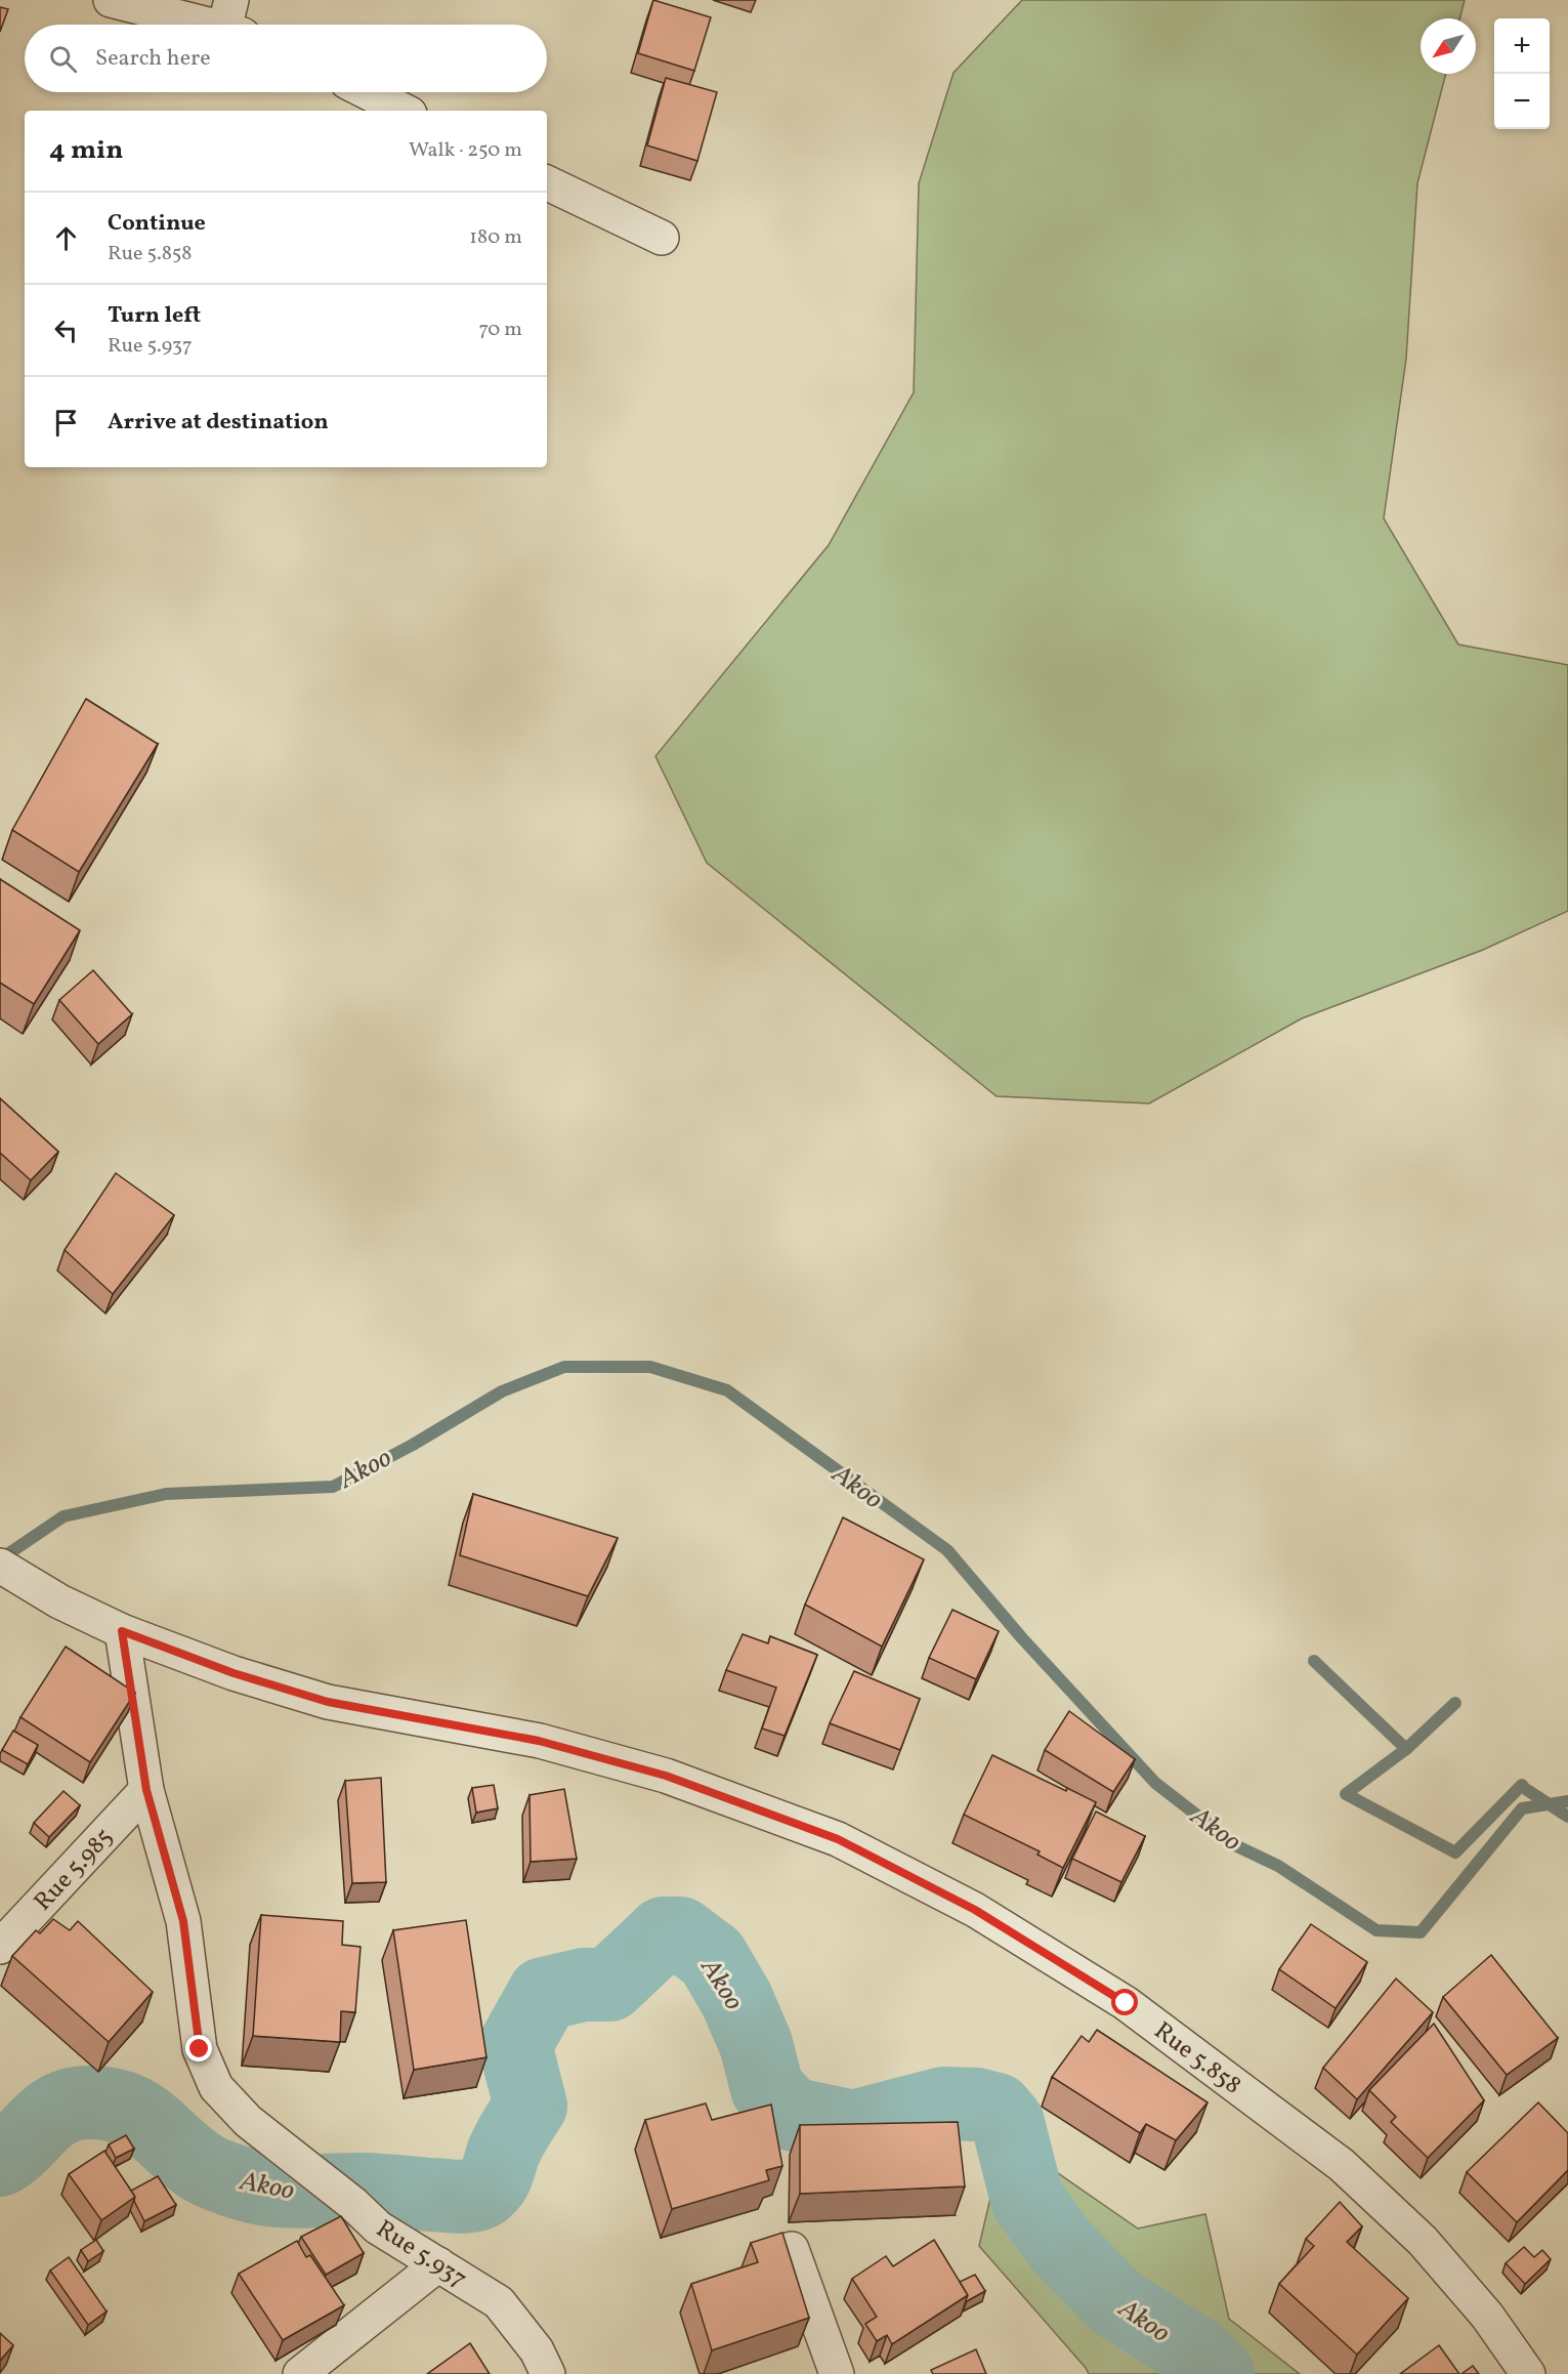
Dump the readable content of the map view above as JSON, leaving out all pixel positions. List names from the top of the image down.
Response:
{
  "streets": {
    "street": ["Rue 5.985", "Rue 5.858", "Rue 5.937"]
  },
  "crossings": [
    ["Rue 5.985", "Rue 5.937"],
    ["Rue 5.858", "Rue 5.937"]
  ],
  "water": ["Akoo"],
  "north": "bottom left",
  "page": {
    "map_buttons": ["+", "−"],
    "search": "Search here",
    "heading": ["4 min", "Walk · 250 m"],
    "list": [
      ["Continue", "Rue 5.858", "180 m"],
      ["Turn left", "Rue 5.937", "70 m"],
      "Arrive at destination"
    ]
  }
}
